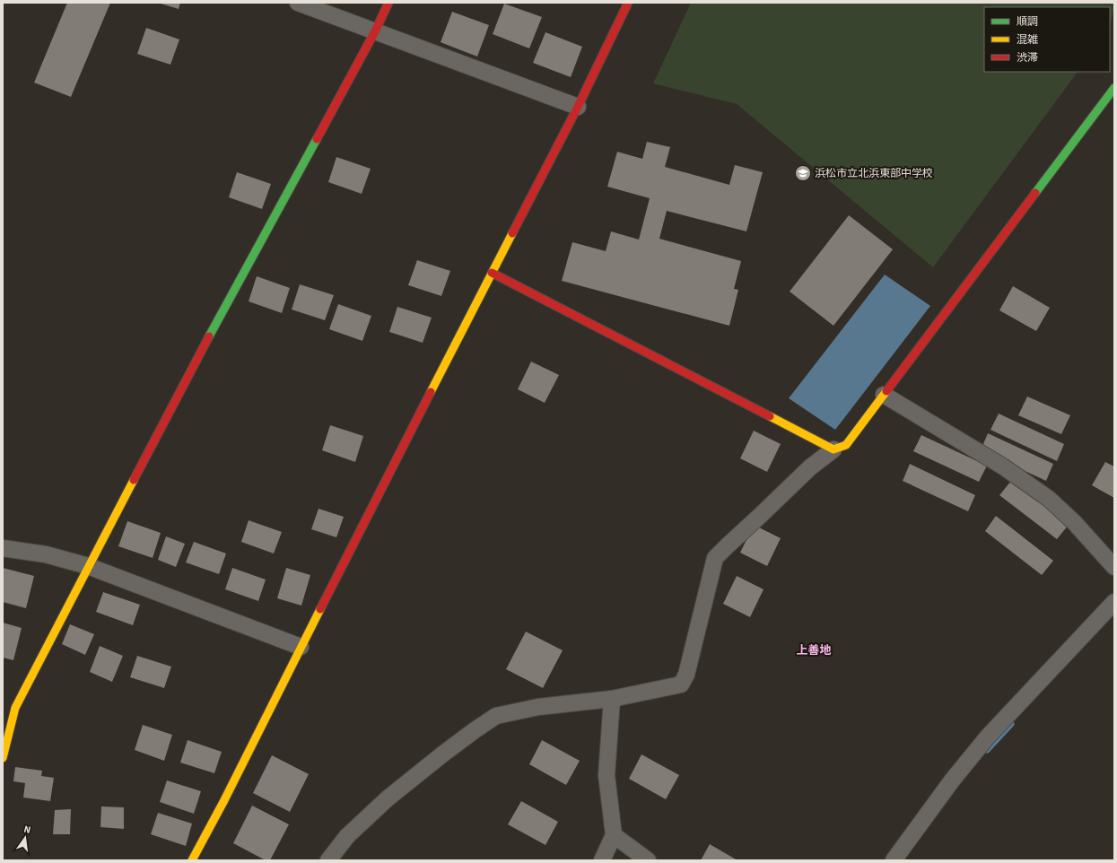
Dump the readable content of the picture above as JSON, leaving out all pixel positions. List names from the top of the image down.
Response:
{
  "districts": ["上善地"],
  "places": {
    "school or university": ["浜松市立北浜東部中学校"]
  },
  "legend": ["順調", "混雑", "渋滞"],
  "north": "top"
}
